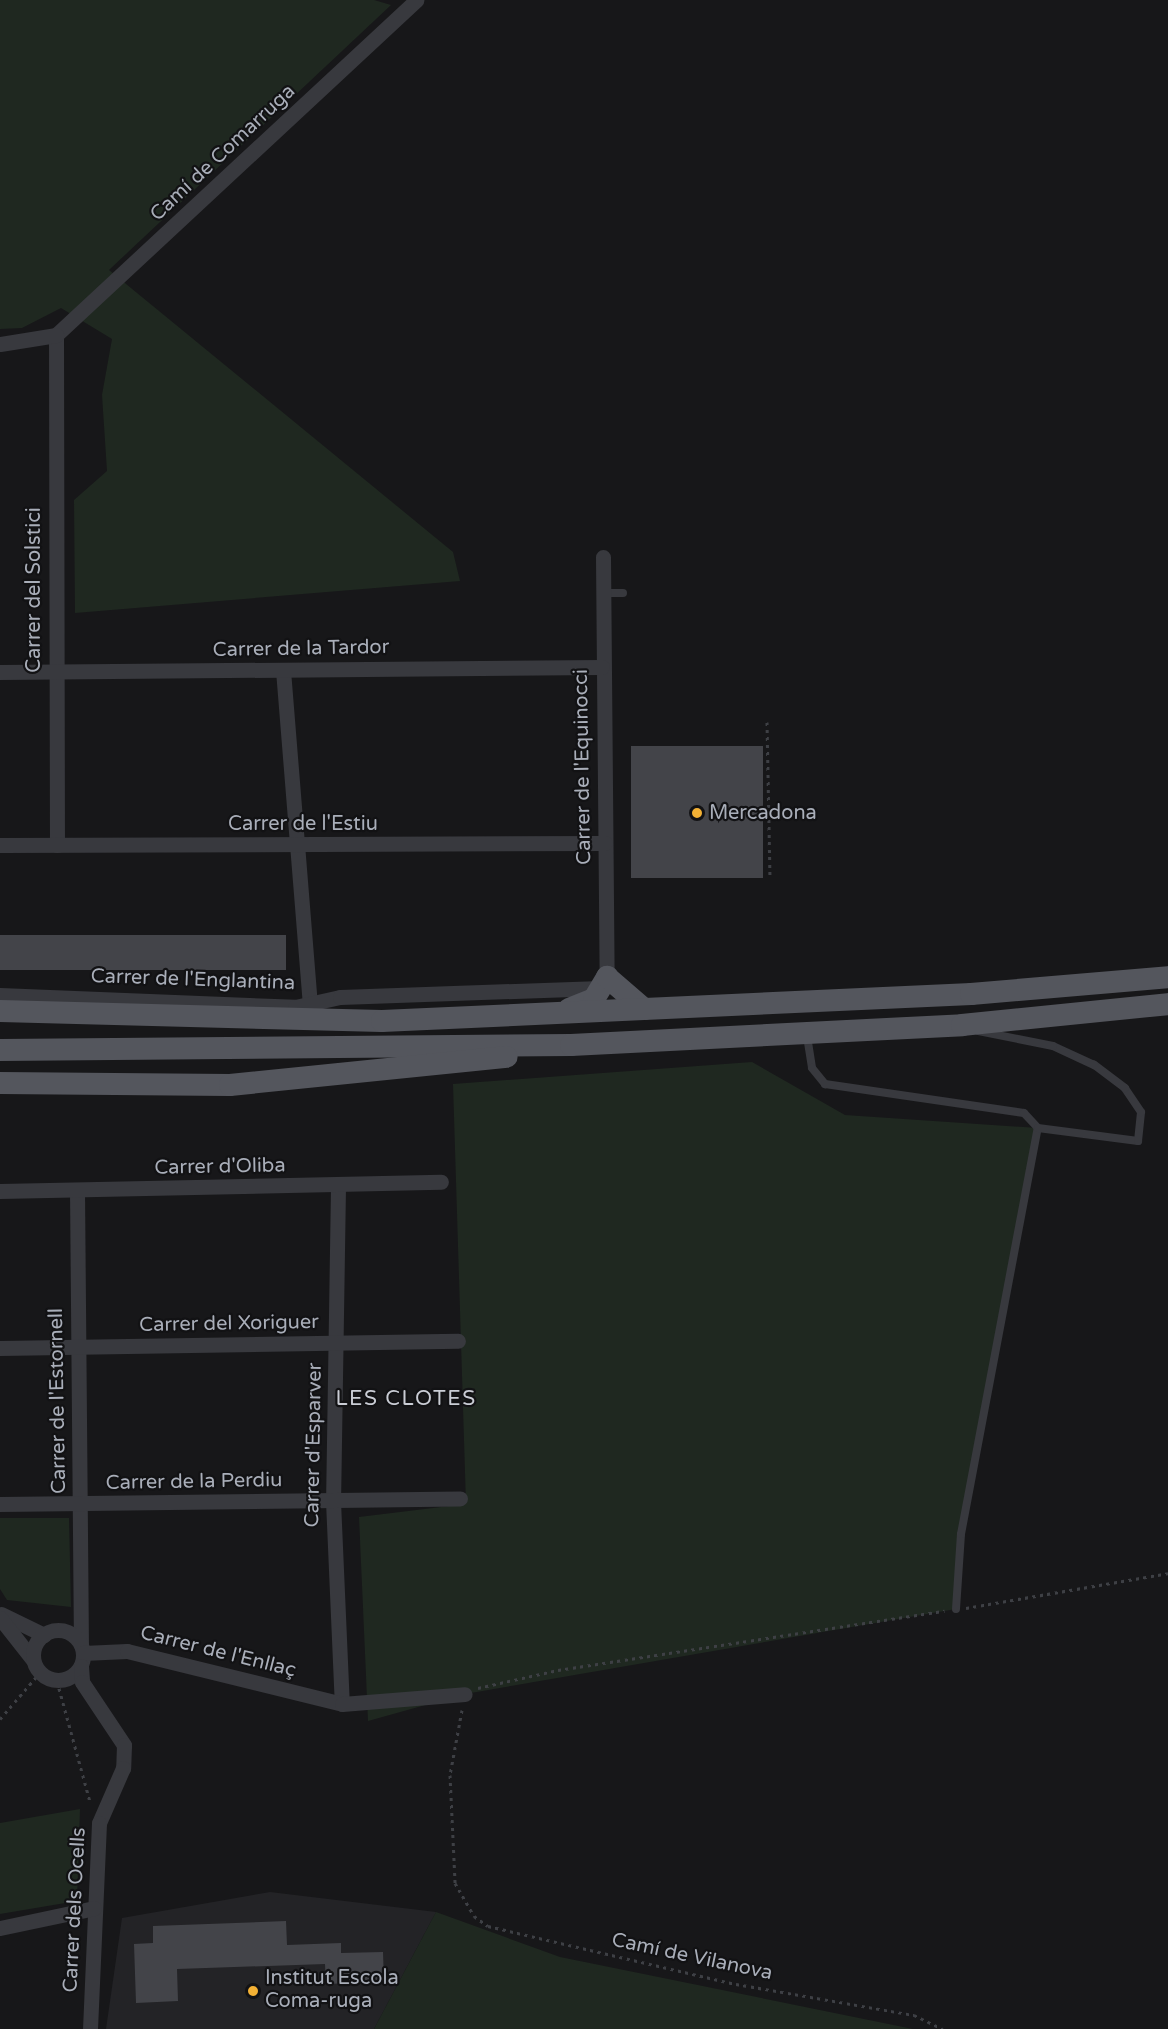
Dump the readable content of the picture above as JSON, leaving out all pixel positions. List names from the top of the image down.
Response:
{
  "streets": {
    "street": [
      "Camí de Comarruga",
      "Carrer del Solstici",
      "Carrer de la Tardor",
      "Carrer de l'Equinocci",
      "Carrer de l'Estiu",
      "Carrer de l'Englantina",
      "Carrer d'Oliba",
      "Carrer del Xoriguer",
      "Carrer de l'Estornell",
      "Carrer d'Esparver",
      "Carrer de la Perdiu",
      "Carrer de l'Enllaç",
      "Carrer dels Ocells"
    ],
    "path": ["Camí de Vilanova"]
  },
  "crossings": [
    ["Camí de Comarruga", "Carrer del Solstici"],
    ["Carrer del Solstici", "Carrer de la Tardor"],
    ["Carrer del Solstici", "Carrer de l'Estiu"],
    ["Carrer de la Tardor", "Carrer de l'Equinocci"],
    ["Carrer de l'Equinocci", "Carrer de l'Estiu"],
    ["Carrer de l'Equinocci", "Carrer de l'Englantina"],
    ["Carrer d'Oliba", "Carrer de l'Estornell"],
    ["Carrer d'Oliba", "Carrer d'Esparver"],
    ["Carrer del Xoriguer", "Carrer de l'Estornell"],
    ["Carrer del Xoriguer", "Carrer d'Esparver"],
    ["Carrer de l'Estornell", "Carrer de la Perdiu"],
    ["Carrer de l'Estornell", "Carrer de l'Enllaç"],
    ["Carrer de l'Estornell", "Carrer dels Ocells"],
    ["Carrer d'Esparver", "Carrer de la Perdiu"],
    ["Carrer d'Esparver", "Carrer de l'Enllaç"],
    ["Carrer de l'Enllaç", "Carrer dels Ocells"],
    ["Carrer de l'Enllaç", "Camí de Vilanova"]
  ],
  "districts": ["LES CLOTES"],
  "places": ["Mercadona", "Institut Escola Coma-ruga"]
}
